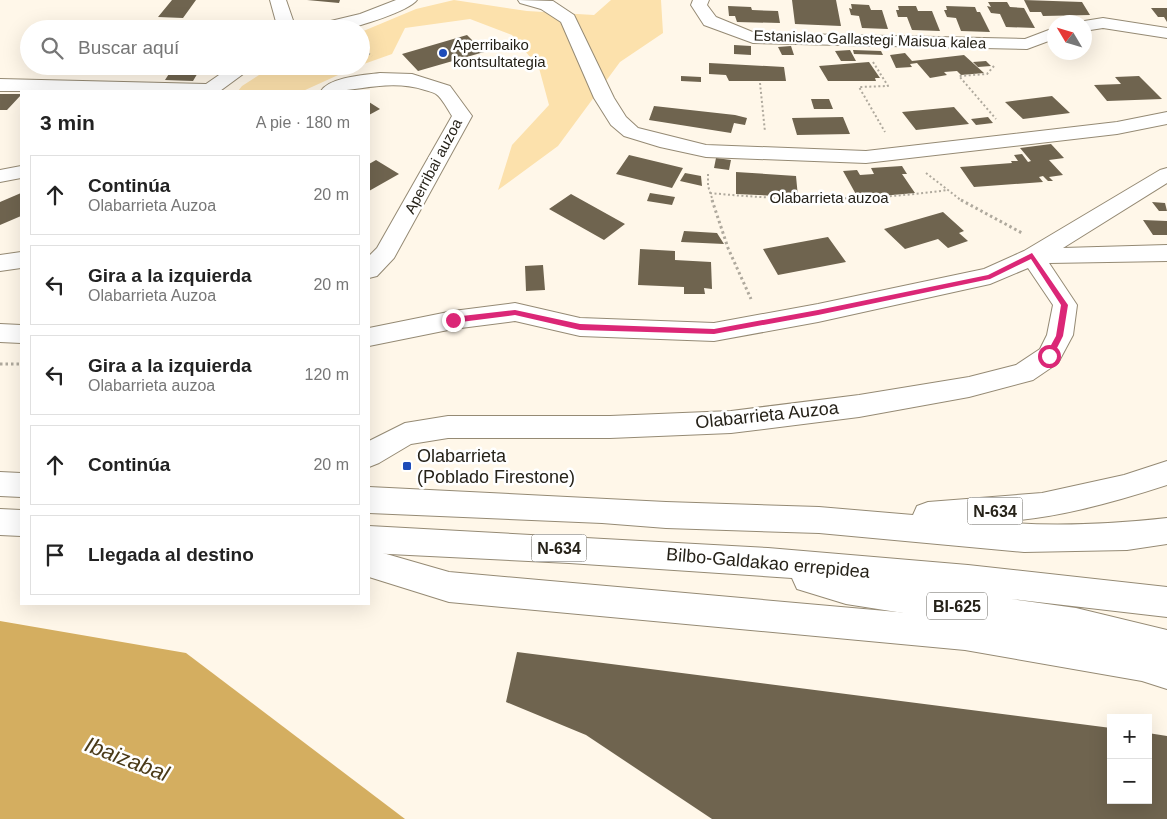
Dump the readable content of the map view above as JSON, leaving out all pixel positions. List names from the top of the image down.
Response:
{
  "streets": {
    "main road": [
      "Estanislao Gallastegi Maisua kalea",
      "Aperribai auzoa",
      "Olabarrieta Auzoa",
      "N-634",
      "Bilbo-Galdakao errepidea",
      "BI-625"
    ],
    "path": ["Olabarrieta auzoa"]
  },
  "crossings": [
    ["Bilbo-Galdakao errepidea", "BI-625"]
  ],
  "water": ["Ibaizabal"],
  "places": {
    "other": ["Aperribaiko kontsultategia"],
    "transit": ["Olabarrieta (Poblado Firestone)"]
  },
  "north": "top left",
  "page": {
    "search": "Buscar aquí",
    "heading": ["3 min", "A pie · 180 m"],
    "list": [
      ["Continúa", "Olabarrieta Auzoa", "20 m"],
      ["Gira a la izquierda", "Olabarrieta Auzoa", "20 m"],
      ["Gira a la izquierda", "Olabarrieta auzoa", "120 m"],
      ["Continúa", "20 m"],
      "Llegada al destino"
    ],
    "map_buttons": ["+", "−"]
  }
}
